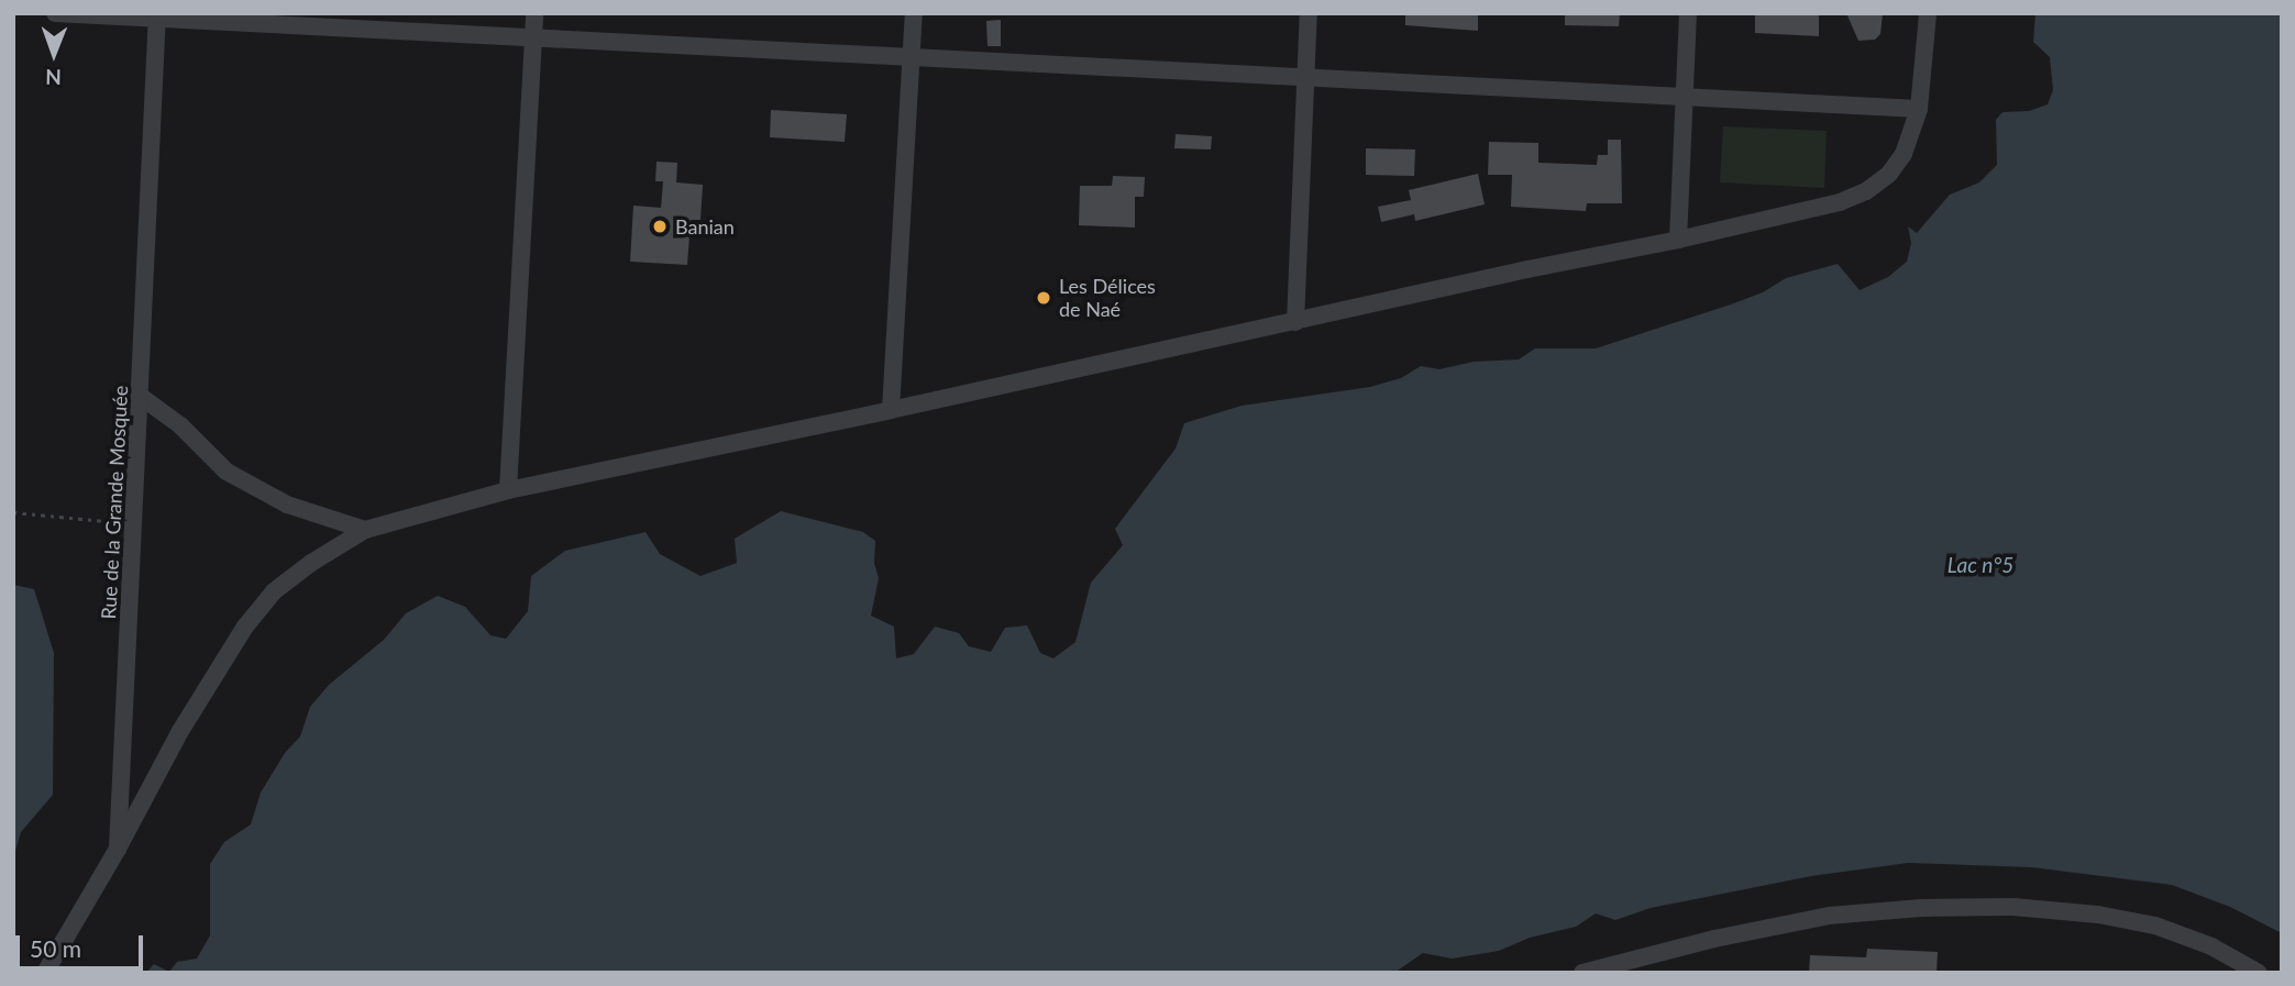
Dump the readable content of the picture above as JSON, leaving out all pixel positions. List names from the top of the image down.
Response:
{
  "streets": {
    "street": ["Rue de la Grande Mosquée"]
  },
  "water": ["Lac n°5"],
  "places": ["Banian", "Les Délices de Naé"],
  "scale_bar": "50 m",
  "north": "bottom"
}
